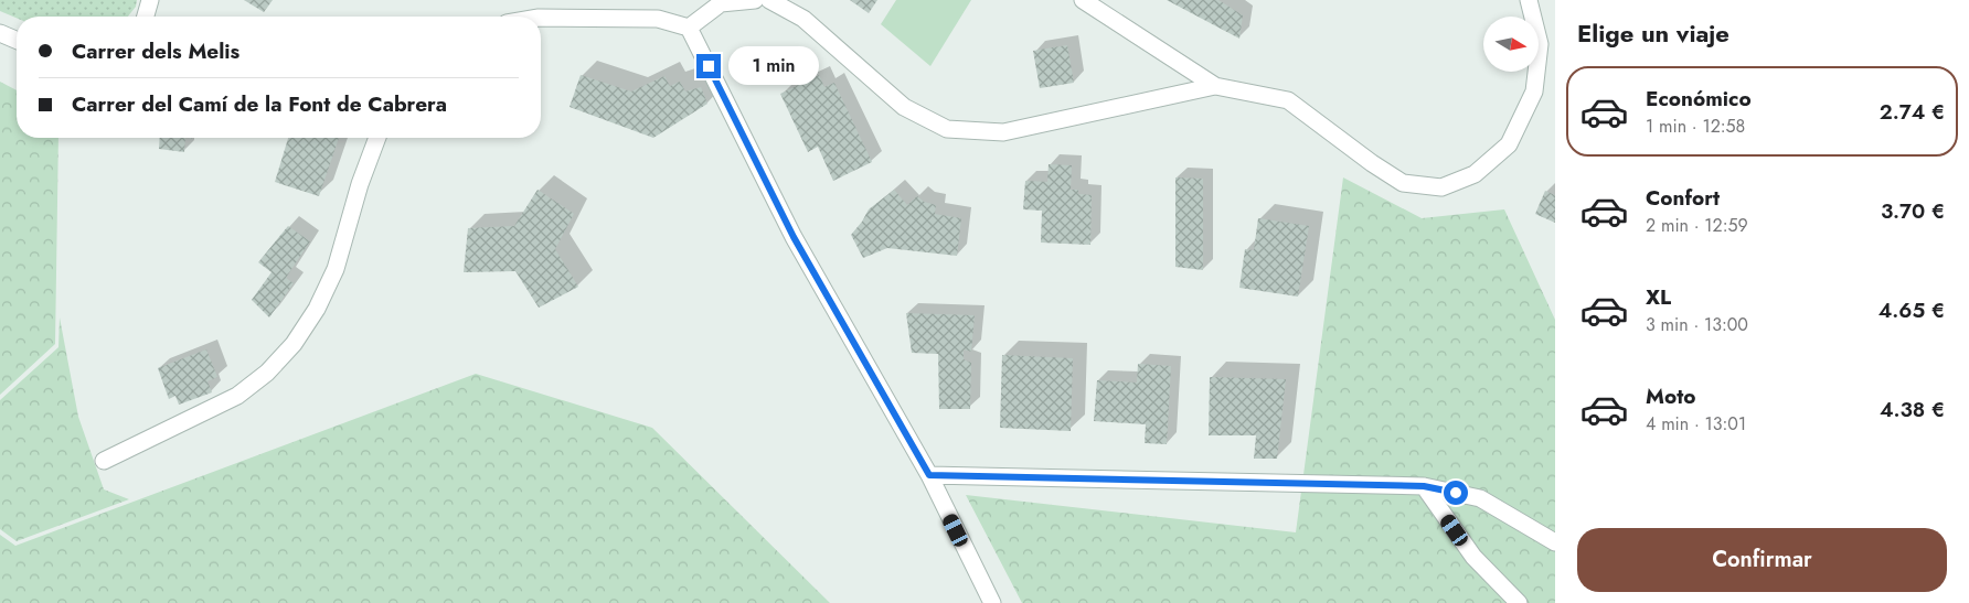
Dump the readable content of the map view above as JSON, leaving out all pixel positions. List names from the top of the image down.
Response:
{
  "north": "right",
  "page": {
    "heading": "Elige un viaje",
    "banner": ["Carrer dels Melis", "Carrer del Camí de la Font de Cabrera"],
    "bubble": "1 min",
    "list": [
      {
        "name": "Económico",
        "note": "1 min · 12:58",
        "value": "2.74 €"
      },
      {
        "name": "Confort",
        "note": "2 min · 12:59",
        "value": "3.70 €"
      },
      {
        "name": "XL",
        "note": "3 min · 13:00",
        "value": "4.65 €"
      },
      {
        "name": "Moto",
        "note": "4 min · 13:01",
        "value": "4.38 €"
      }
    ],
    "buttons": "Confirmar"
  }
}
